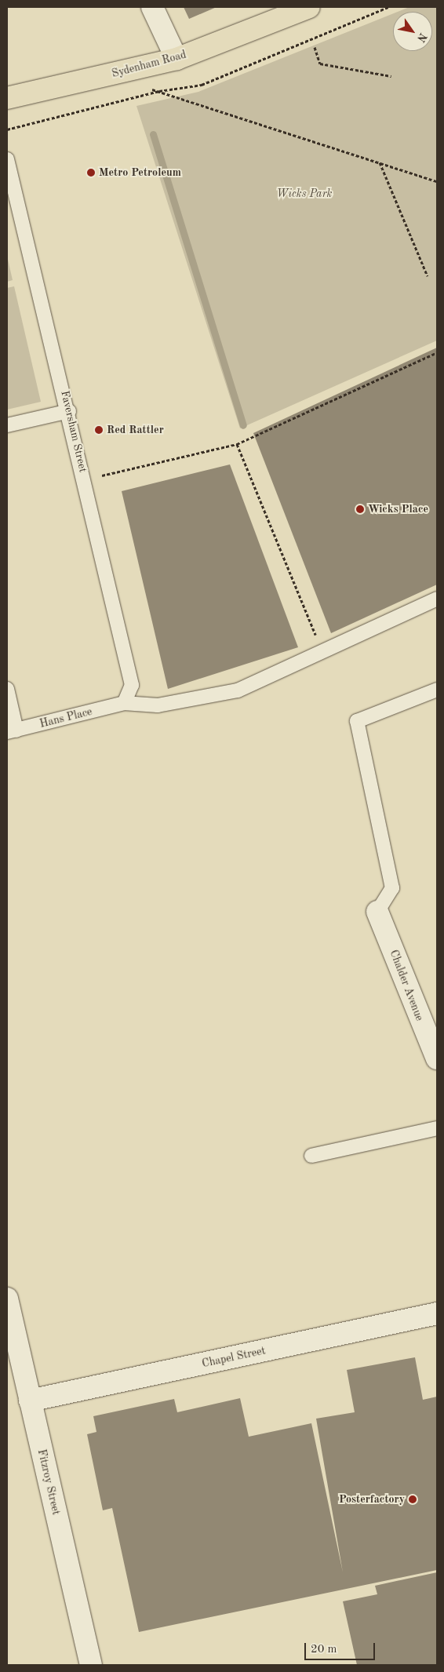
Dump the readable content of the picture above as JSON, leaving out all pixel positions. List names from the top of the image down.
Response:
{
  "streets": {
    "main road": ["Sydenham Road"],
    "street": ["Chalder Avenue", "Chapel Street", "Fitzroy Street"],
    "lane": ["Faversham Street", "Hans Place"]
  },
  "crossings": [
    ["Faversham Street", "Hans Place"],
    ["Chapel Street", "Fitzroy Street"]
  ],
  "parks": ["Wicks Park"],
  "places": [
    "Metro Petroleum",
    "Red Rattler",
    "Wicks Place",
    "Posterfactory"
  ],
  "scale_bar": "20 m",
  "north": "bottom right"
}
